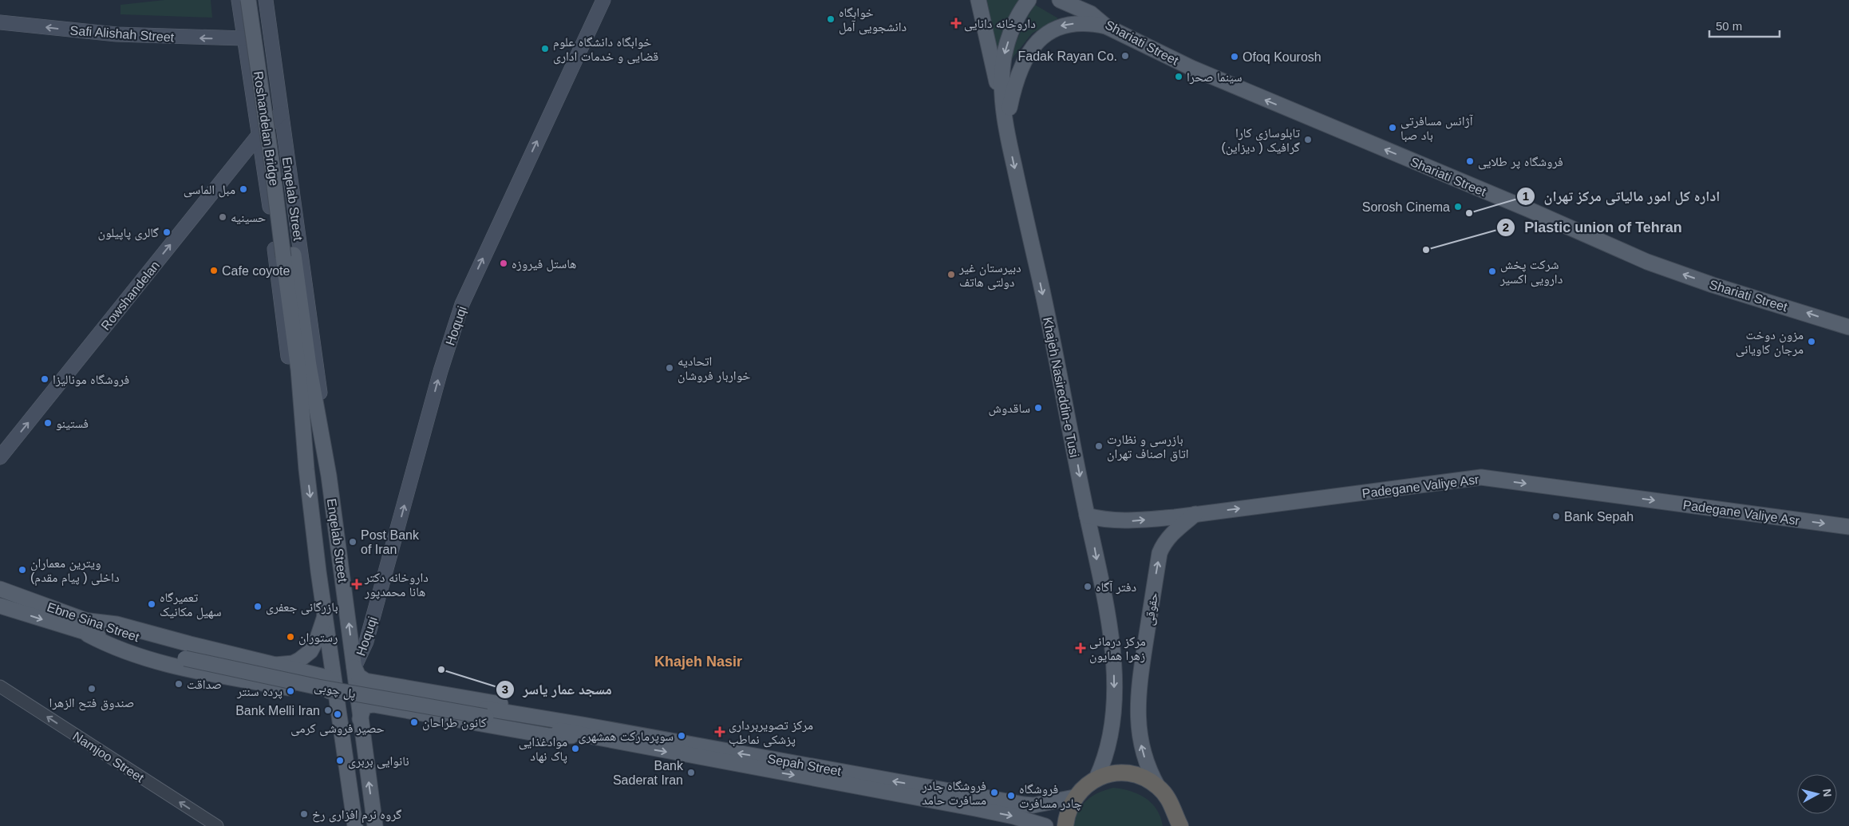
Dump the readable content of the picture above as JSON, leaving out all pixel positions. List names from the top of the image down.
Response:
{
  "streets": {
    "main road": [
      "Safi Alishah Street",
      "Shariati Street",
      "Roshandelan Bridge",
      "Enqelab Street",
      "Rowshandelan",
      "Hoquqi",
      "Khajeh Nasireddin-e Tusi",
      "Padegane Valiye Asr",
      "حقوقی",
      "Ebne Sina Street",
      "پل چوبی",
      "Sepah Street"
    ],
    "street": ["Namjoo Street"]
  },
  "crossings": [
    ["Safi Alishah Street", "Enqelab Street"],
    ["Roshandelan Bridge", "Enqelab Street"],
    ["Enqelab Street", "Rowshandelan"],
    ["Enqelab Street", "Hoquqi"],
    ["Khajeh Nasireddin-e Tusi", "Padegane Valiye Asr"],
    ["Padegane Valiye Asr", "حقوقی"],
    ["Ebne Sina Street", "پل چوبی"],
    ["پل چوبی", "Sepah Street"]
  ],
  "one_way": [
    "Safi Alishah Street",
    "Shariati Street",
    "Rowshandelan",
    "Hoquqi",
    "Khajeh Nasireddin-e Tusi",
    "Padegane Valiye Asr",
    "حقوقی",
    "Namjoo Street"
  ],
  "districts": ["Khajeh Nasir"],
  "places": {
    "other": [
      "خوابگاه دانشجویی آمل",
      "خوابگاه دانشگاه علوم قضایی و خدمات اداری",
      "Fadak Rayan Co.",
      "Ofoq Kourosh",
      "سینما صحرا",
      "آژانس مسافرتی باد صبا",
      "تابلوسازی كارا گرافیک ( ديزاين)",
      "فروشگاه پر طلایی",
      "مبل الماسی",
      "Sorosh Cinema",
      "اداره کل امور مالیاتی مرکز تهران",
      "حسینیه",
      "گالری پاپیلون",
      "Plastic union of Tehran",
      "هاستل فیروزه",
      "Cafe coyote",
      "شرکت پخش دارویی اکسیر",
      "دبیرستان غیر دولتی هاتف",
      "مزون دوخت مرجان کاویانی",
      "اتحادیه خواربار فروشان",
      "فروشگاه مونالیزا",
      "ساقدوش",
      "فستینو",
      "بازرسی و نظارت اتاق اصناف تهران",
      "Bank Sepah",
      "Post Bank of Iran",
      "ویترین معماران داخلی ( پیام مقدم)",
      "دفتر آگاه",
      "تعمیرگاه سهیل مکانیک",
      "بازرگانی جعفری",
      "رستوران",
      "مسجد عمار یاسر",
      "صداقت",
      "صندوق فتح الزهرا",
      "پرده سنتر",
      "Bank Melli Iran",
      "حصیر فروشی کرمی",
      "کانون طراحان",
      "سوپرمارکت همشهری",
      "موادغذایی پاک نهاد",
      "نانوایی بربری",
      "Bank Saderat Iran",
      "فروشگاه چادر مسافرت حامد",
      "فروشگاه چادر مسافرت",
      "گروه نرم افزاری رخ"
    ],
    "health": [
      "داروخانه دانایی",
      "داروخانه دکتر هانا محمدپور",
      "مرکز درمانی زهرا همایون",
      "مرکز تصویربرداری پزشکی نماطب"
    ]
  },
  "scale_bar": "50 m",
  "north": "right"
}
